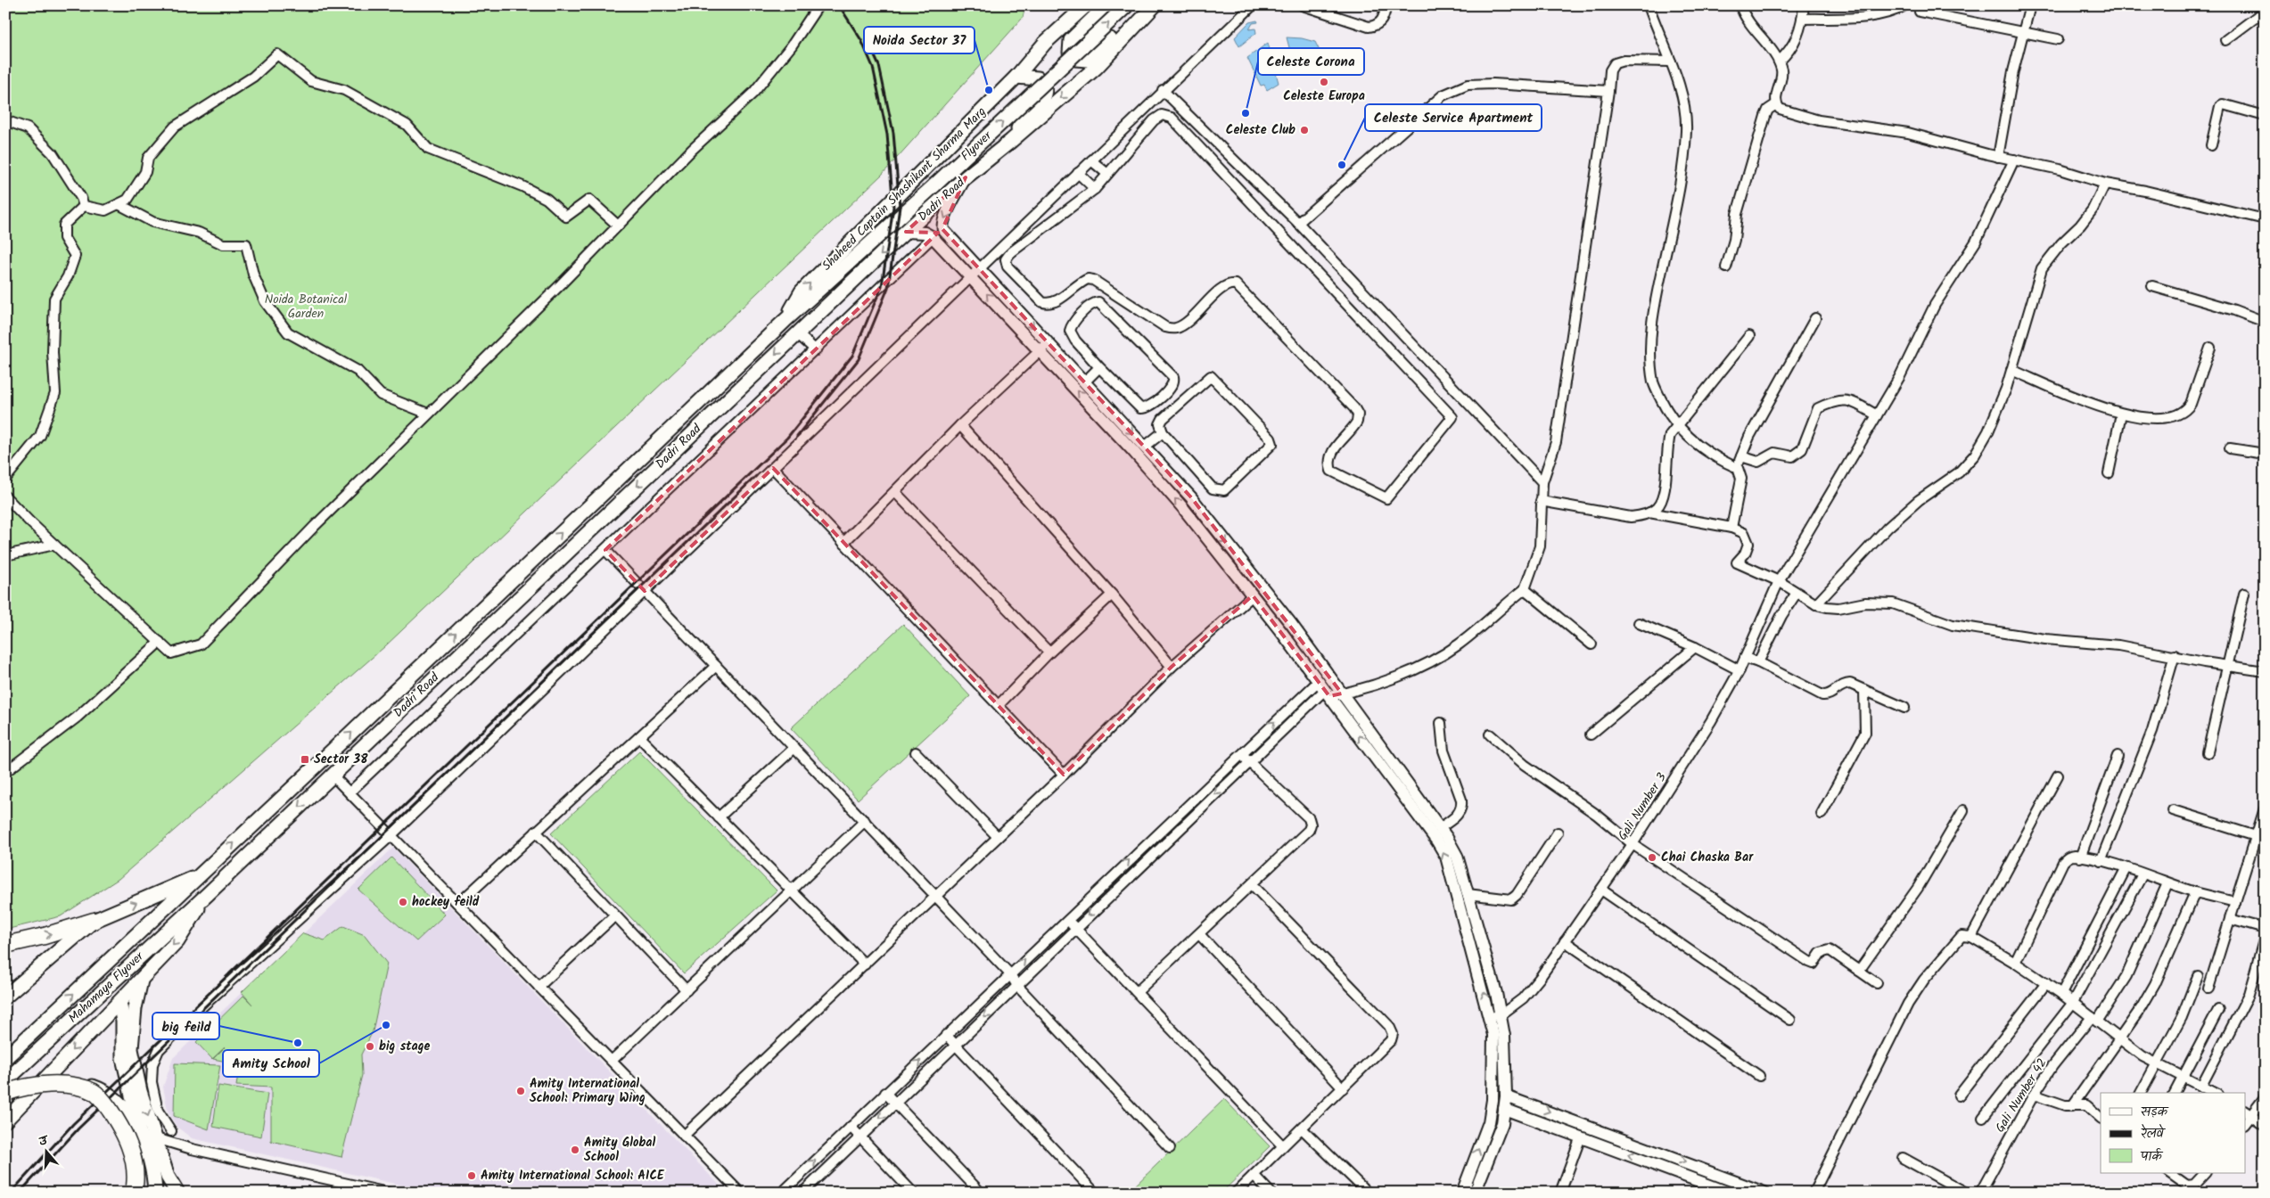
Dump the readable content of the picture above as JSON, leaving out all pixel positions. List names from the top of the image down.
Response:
{
  "streets": {
    "main road": [
      "Flyover",
      "Shaheed Captain Shashikant Sharma Marg",
      "Dadri Road",
      "Mahamaya Flyover"
    ],
    "street": ["Gali Number 3", "Gali Number 42"]
  },
  "crossings": [
    ["Flyover", "Shaheed Captain Shashikant Sharma Marg"],
    ["Flyover", "Dadri Road"],
    ["Shaheed Captain Shashikant Sharma Marg", "Dadri Road"],
    ["Dadri Road", "Mahamaya Flyover"]
  ],
  "one_way": ["Flyover", "Shaheed Captain Shashikant Sharma Marg"],
  "parks": ["Noida Botanical Garden"],
  "places": {
    "other": [
      "Celeste Europa",
      "Noida Sector 37",
      "Celeste Corona",
      "Celeste Club",
      "Celeste Service Apartment",
      "Chai Chaska Bar",
      "hockey feild",
      "Amity School",
      "big feild",
      "big stage",
      "Amity International School: Primary Wing",
      "Amity Global School",
      "Amity International School: AICE"
    ],
    "transit": ["Sector 38"]
  },
  "legend": ["सड़क", "रेलवे", "पार्क"],
  "north": "top"
}
